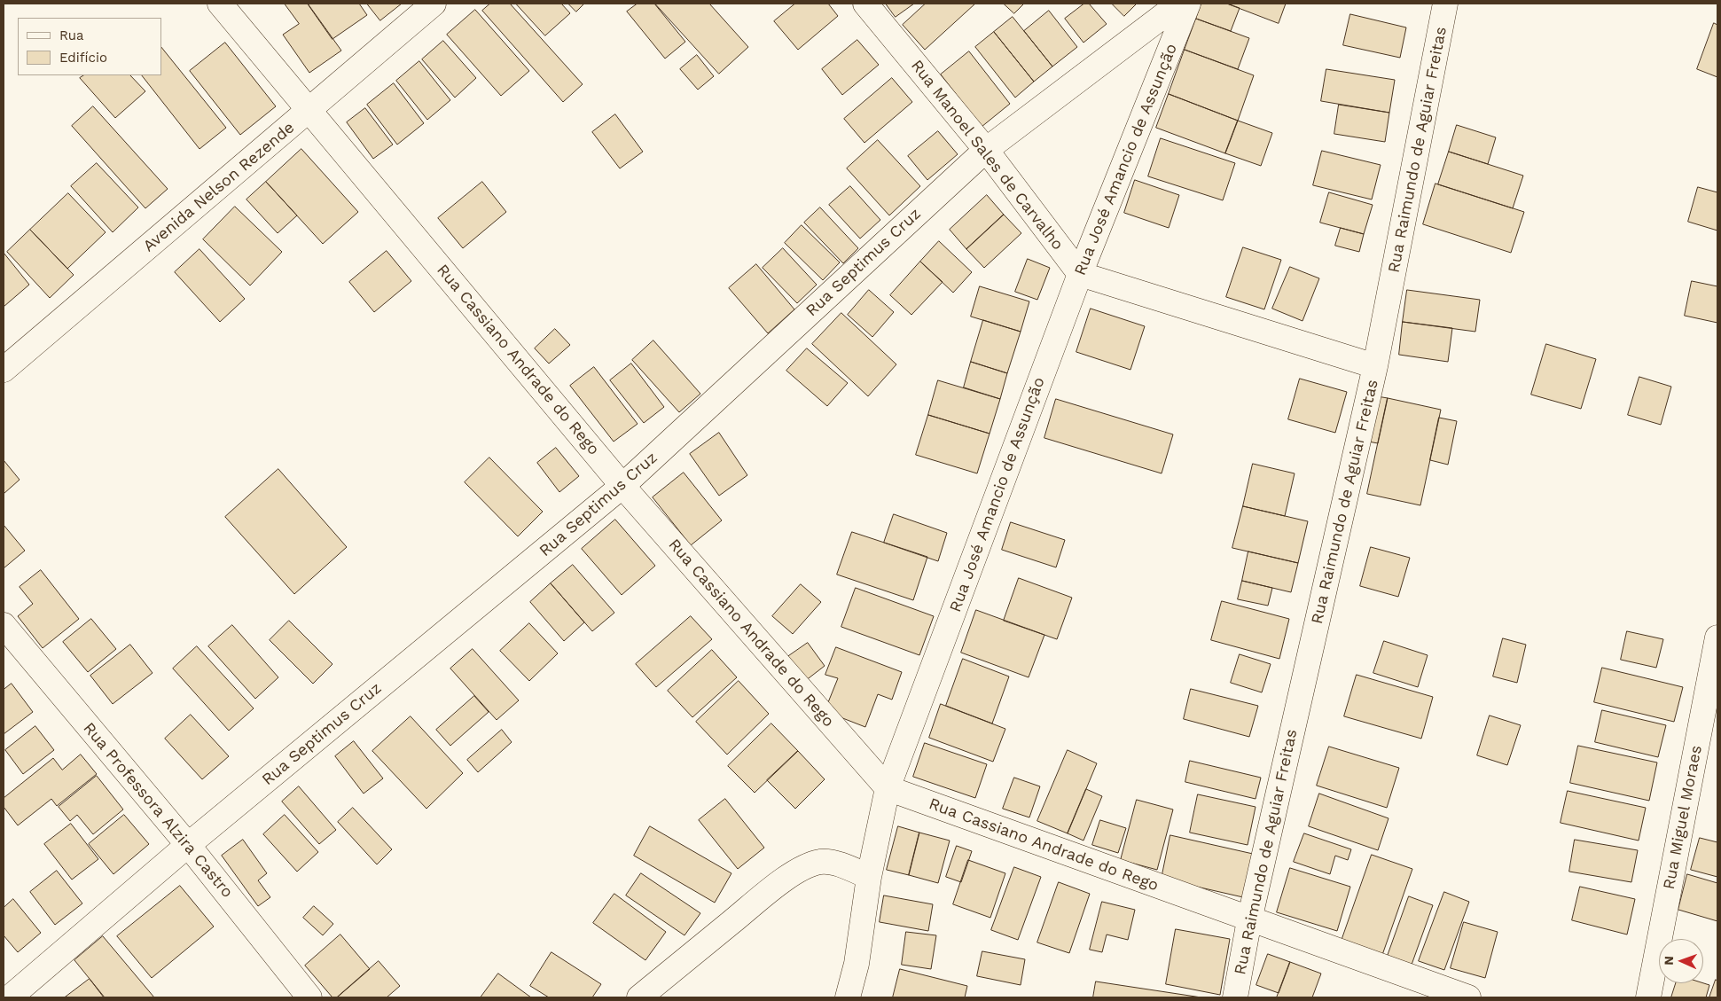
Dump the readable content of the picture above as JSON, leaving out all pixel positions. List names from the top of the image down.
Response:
{
  "streets": {
    "street": [
      "Rua Raimundo de Aguiar Freitas",
      "Rua Manoel Sales de Carvalho",
      "Rua José Amancio de Assunção",
      "Avenida Nelson Rezende",
      "Rua Septimus Cruz",
      "Rua Cassiano Andrade do Rego",
      "Rua Professora Alzira Castro",
      "Rua Miguel Moraes"
    ]
  },
  "crossings": [
    ["Rua Raimundo de Aguiar Freitas", "Rua Cassiano Andrade do Rego"],
    ["Rua Manoel Sales de Carvalho", "Rua José Amancio de Assunção"],
    ["Rua Manoel Sales de Carvalho", "Rua Septimus Cruz"],
    ["Rua José Amancio de Assunção", "Rua Cassiano Andrade do Rego"],
    ["Avenida Nelson Rezende", "Rua Cassiano Andrade do Rego"],
    ["Rua Septimus Cruz", "Rua Cassiano Andrade do Rego"],
    ["Rua Septimus Cruz", "Rua Professora Alzira Castro"]
  ],
  "legend": ["Rua", "Edifício"],
  "north": "left"
}
